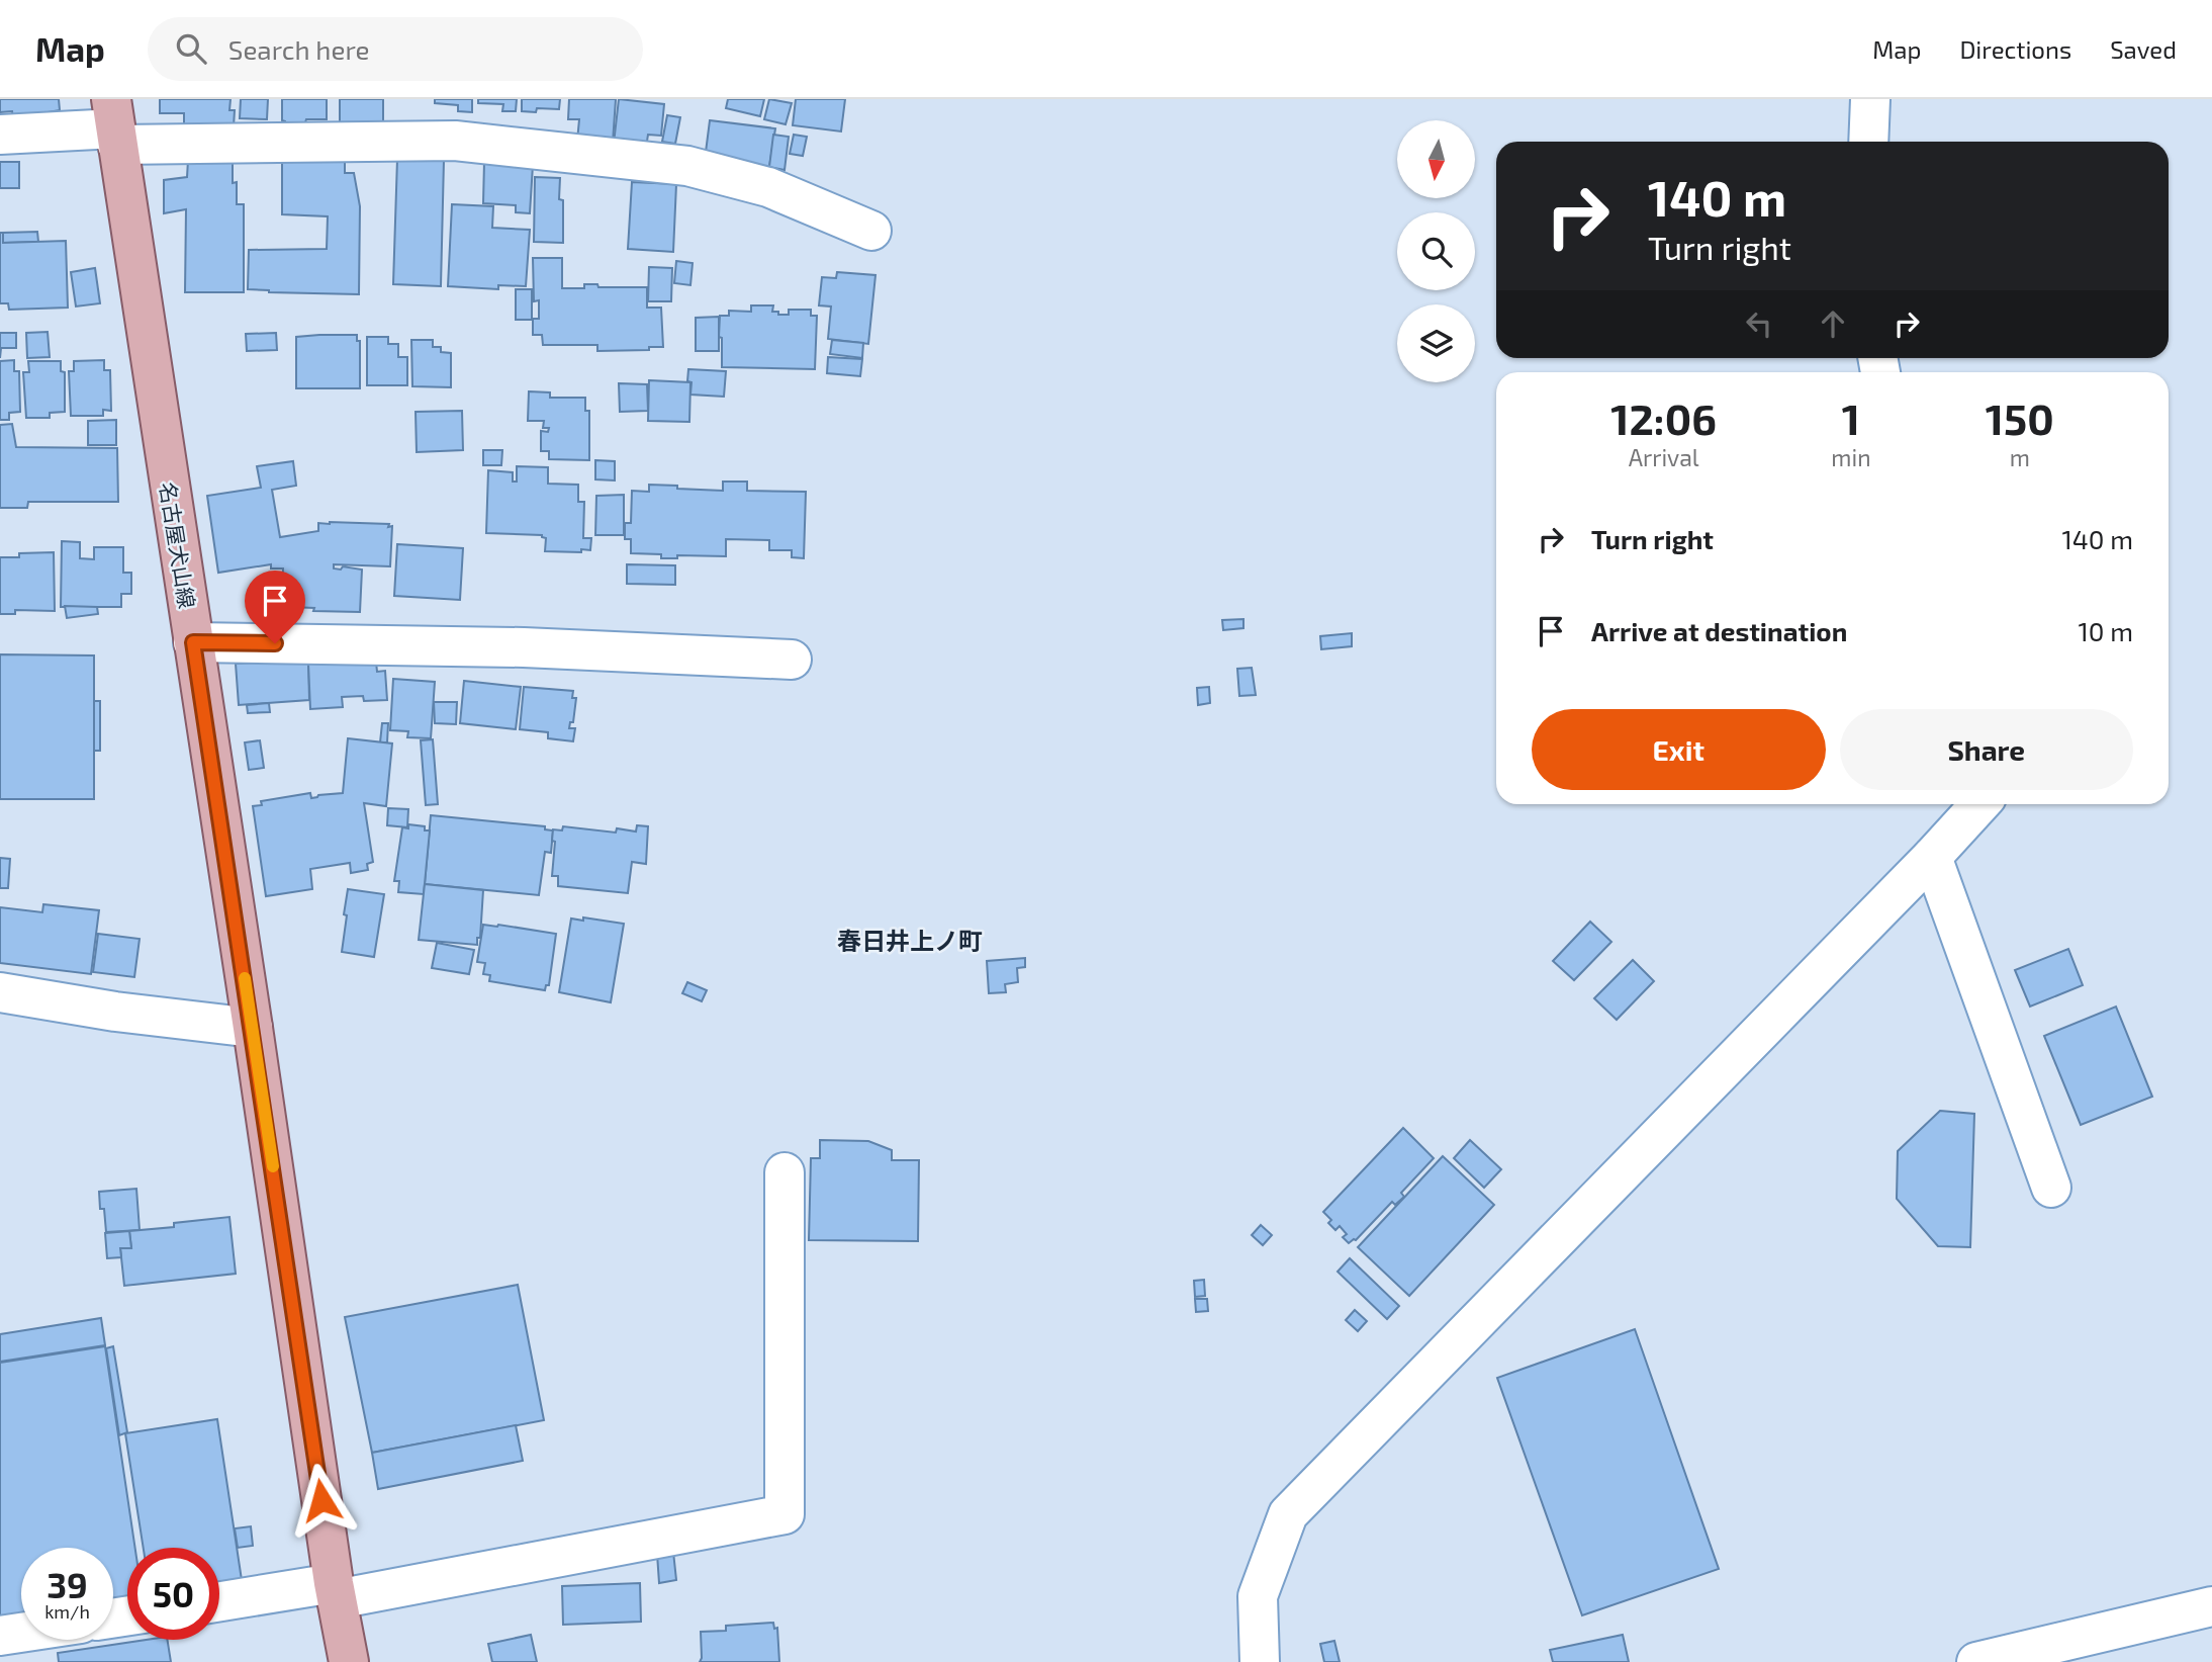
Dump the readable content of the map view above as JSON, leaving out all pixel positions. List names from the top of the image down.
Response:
{
  "streets": {
    "main road": ["名古屋犬山線"]
  },
  "districts": ["春日井上ノ町"],
  "north": "bottom",
  "page": {
    "header": "Map",
    "search": "Search here",
    "nav": ["Map", "Directions", "Saved"],
    "turn": ["140 m", "Turn right"],
    "eta": [
      "12:06",
      "Arrival",
      "1",
      "min",
      "150",
      "m"
    ],
    "list": [
      {
        "name": "Turn right",
        "value": "140 m"
      },
      {
        "name": "Arrive at destination",
        "value": "10 m"
      }
    ],
    "buttons": ["Exit", "Share"],
    "speed": "39 km/h",
    "limit": "50"
  }
}
